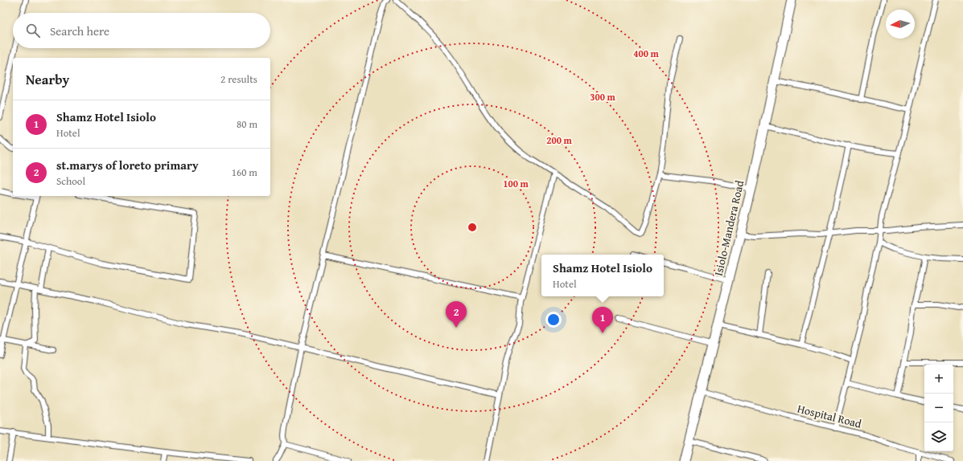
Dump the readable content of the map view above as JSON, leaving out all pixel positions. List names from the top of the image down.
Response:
{
  "streets": {
    "highway": ["Isiolo-Mandera Road"],
    "street": ["Hospital Road"]
  },
  "crossings": [
    ["Isiolo-Mandera Road", "Hospital Road"]
  ],
  "north": "left",
  "page": {
    "search": "Search here",
    "heading": ["Nearby", "2 results"],
    "list": [
      {
        "mark": "1",
        "name": "Shamz Hotel Isiolo",
        "note": "Hotel",
        "value": "80 m"
      },
      {
        "mark": "2",
        "name": "st.marys of loreto primary",
        "note": "School",
        "value": "160 m"
      }
    ],
    "popup": ["Shamz Hotel Isiolo", "Hotel"],
    "pins": ["2", "1"],
    "map_buttons": ["+", "−"]
  },
  "rings": [
    "400 m",
    "300 m",
    "200 m",
    "100 m"
  ]
}
